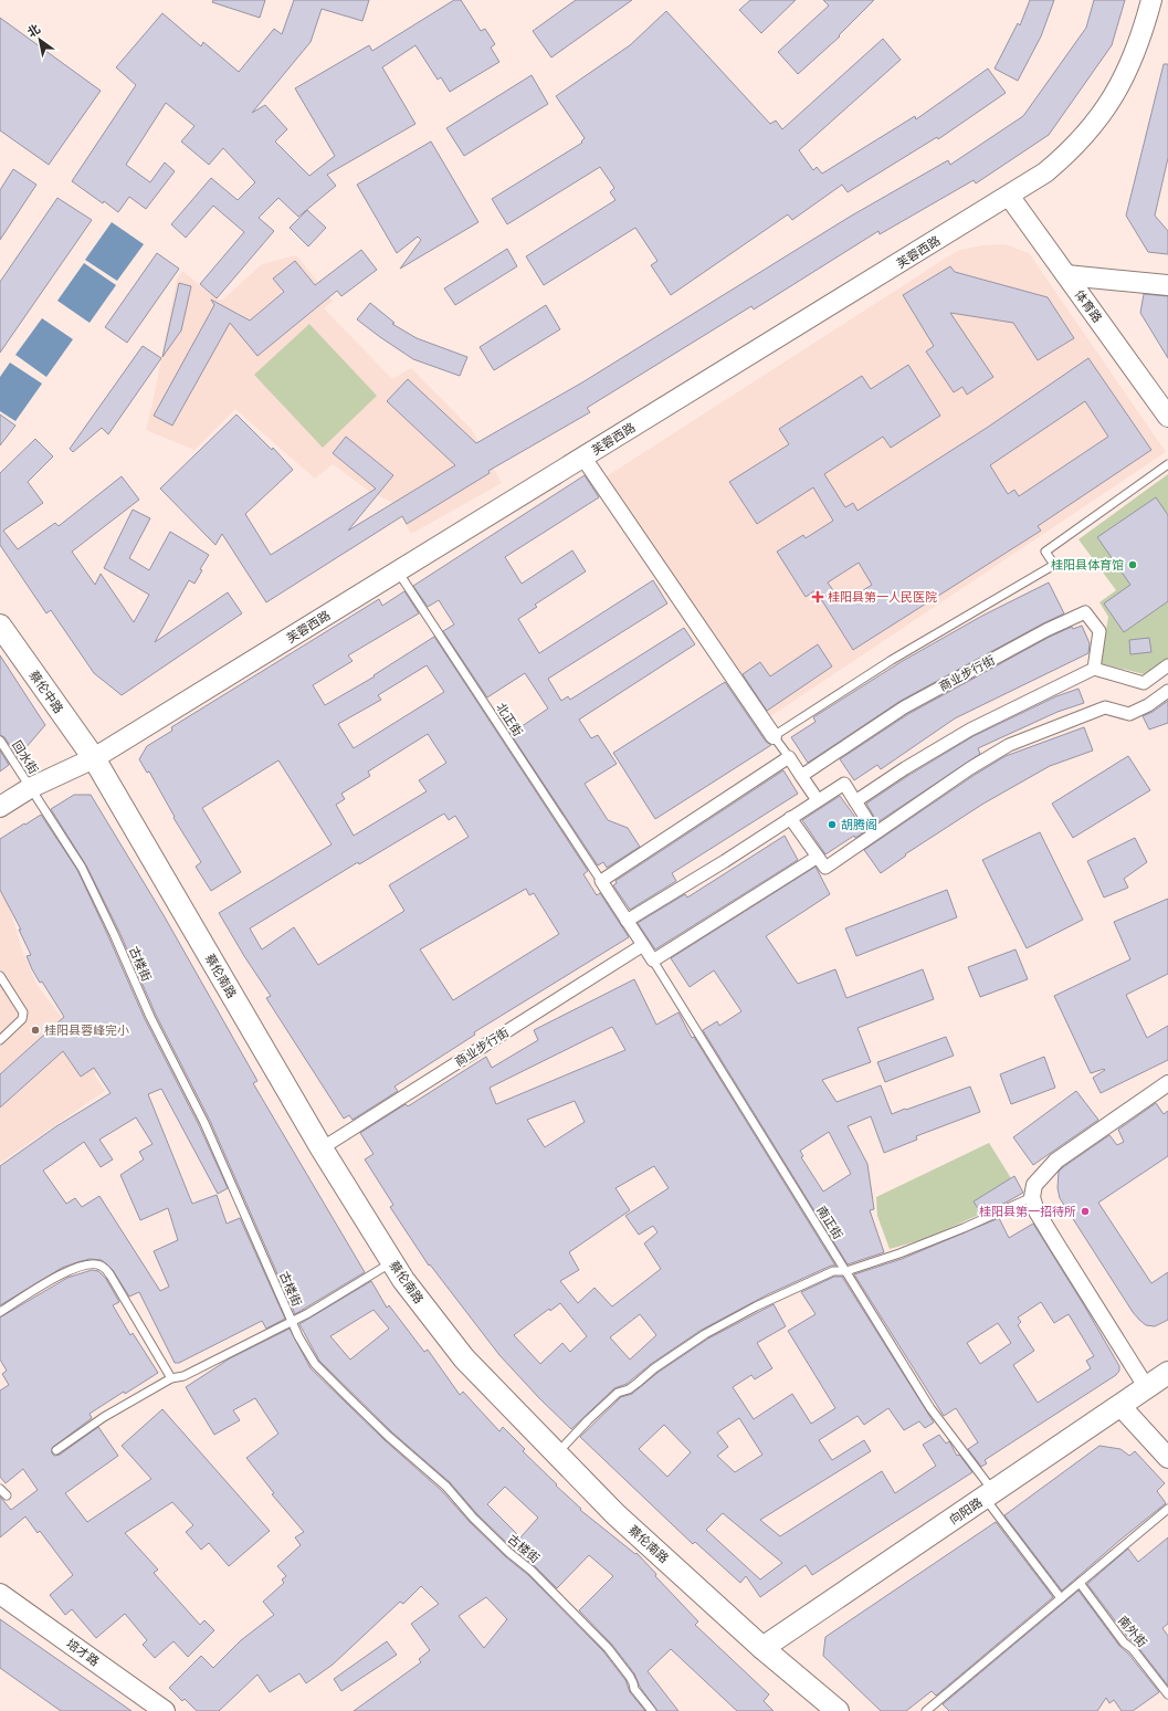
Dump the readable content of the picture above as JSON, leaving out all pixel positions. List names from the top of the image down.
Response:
{
  "streets": {
    "main road": ["蔡伦中路", "蔡伦南路", "向阳路"],
    "street": [
      "芙蓉西路",
      "体育路",
      "商业步行街",
      "培才路"
    ],
    "lane": [
      "北正街",
      "回水街",
      "古楼街",
      "南正街",
      "南外街"
    ]
  },
  "crossings": [
    ["芙蓉西路", "体育路"],
    ["芙蓉西路", "蔡伦中路"],
    ["芙蓉西路", "北正街"],
    ["芙蓉西路", "回水街"],
    ["芙蓉西路", "古楼街"],
    ["芙蓉西路", "蔡伦南路"],
    ["商业步行街", "蔡伦南路"],
    ["蔡伦中路", "蔡伦南路"],
    ["回水街", "古楼街"],
    ["蔡伦南路", "向阳路"],
    ["南正街", "向阳路"]
  ],
  "places": {
    "other": [
      "桂阳县体育馆",
      "胡腾阁",
      "桂阳县蓉峰完小",
      "桂阳县第一招待所"
    ],
    "health": ["桂阳县第一人民医院"]
  },
  "north": "top left"
}
